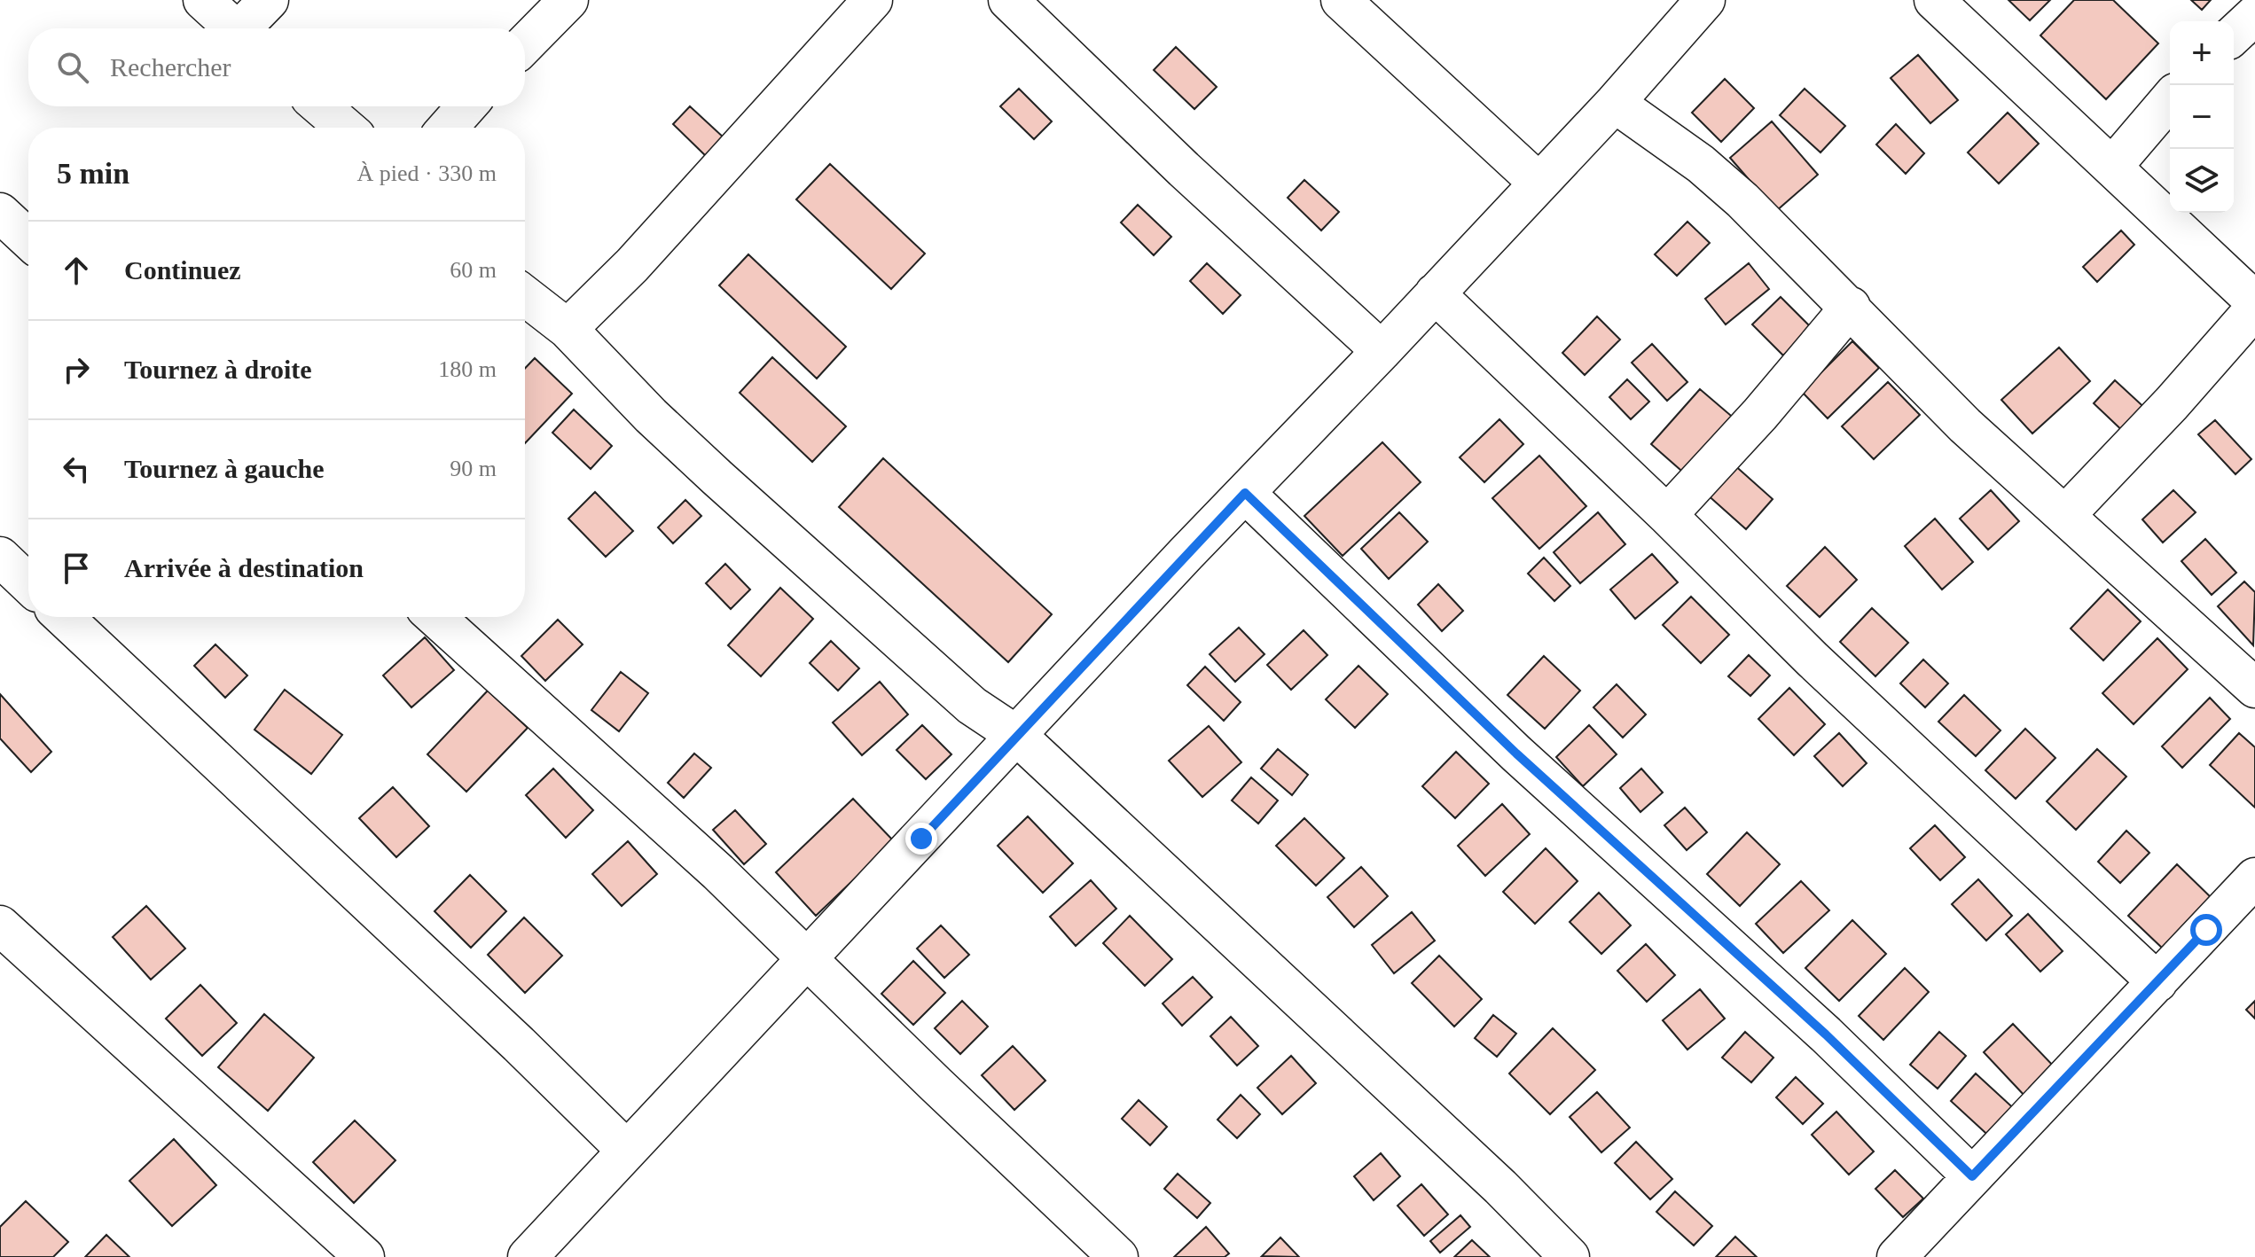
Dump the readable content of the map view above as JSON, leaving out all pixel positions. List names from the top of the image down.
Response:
{
  "page": {
    "map_buttons": ["+", "−"],
    "search": "Rechercher",
    "heading": ["5 min", "À pied · 330 m"],
    "list": [
      ["Continuez", "60 m"],
      ["Tournez à droite", "180 m"],
      ["Tournez à gauche", "90 m"],
      "Arrivée à destination"
    ]
  }
}
